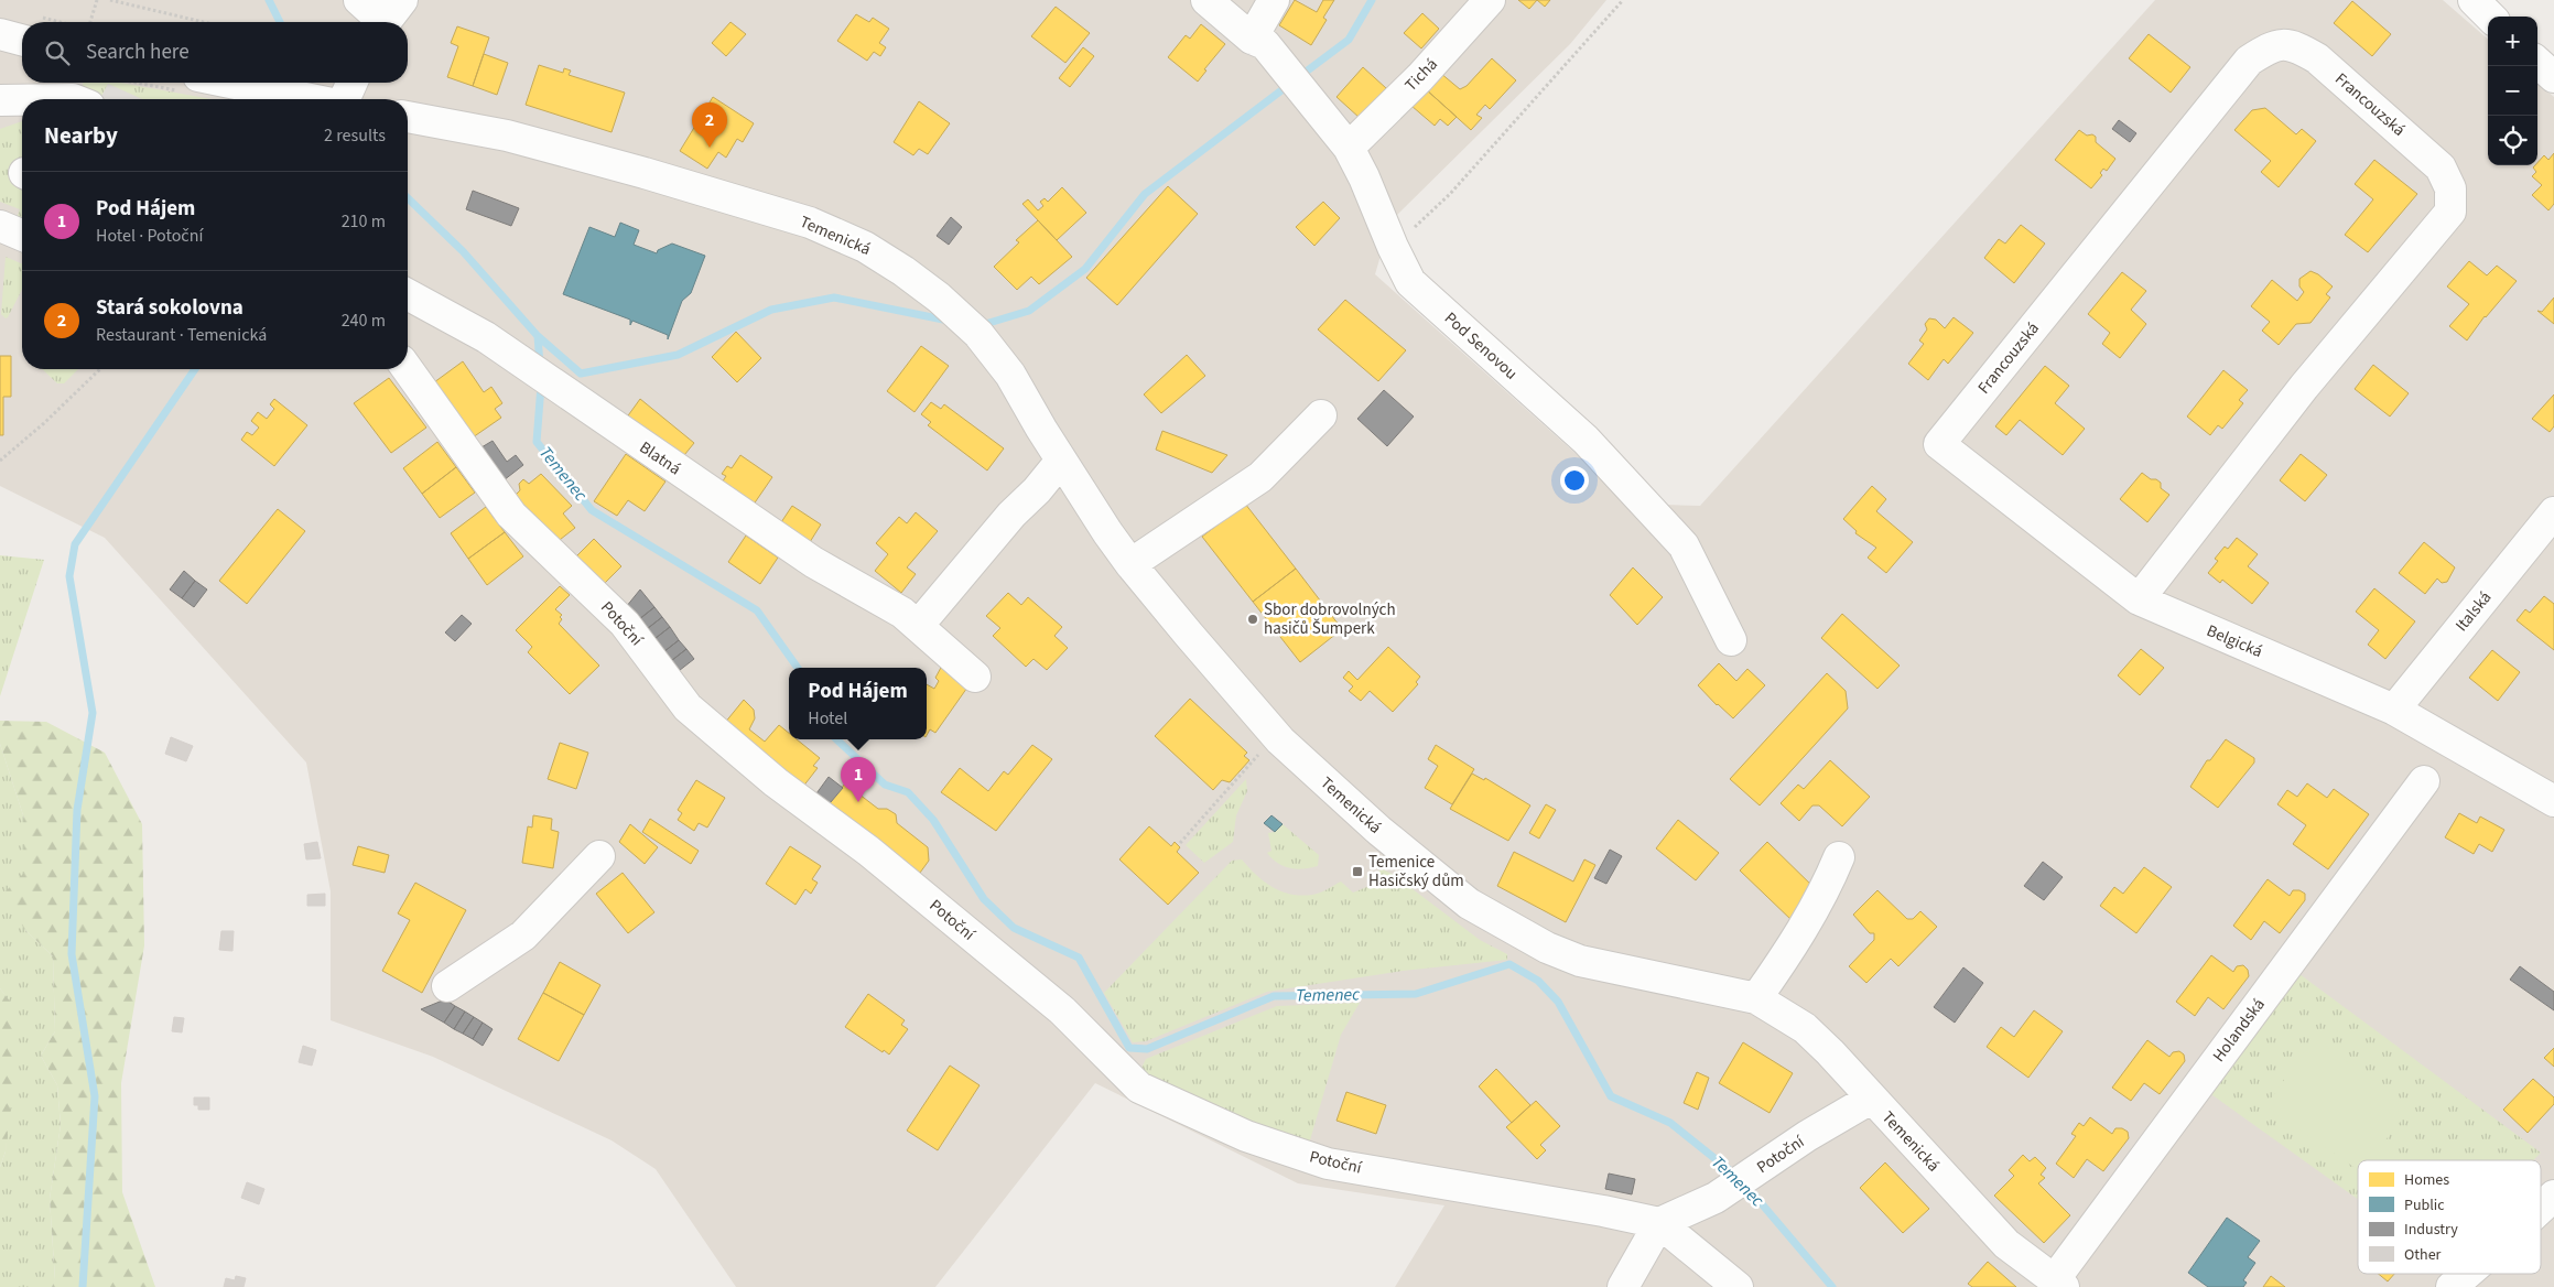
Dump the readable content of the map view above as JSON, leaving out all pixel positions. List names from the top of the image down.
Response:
{
  "streets": {
    "street": [
      "Tichá",
      "Francouzská",
      "Temenická",
      "Pod Senovou",
      "Blatná",
      "Italská",
      "Potoční",
      "Belgická",
      "Holandská"
    ]
  },
  "crossings": [
    ["Tichá", "Pod Senovou"],
    ["Francouzská", "Belgická"],
    ["Temenická", "Potoční"],
    ["Temenická", "Holandská"],
    ["Italská", "Belgická"]
  ],
  "water": ["Temenec"],
  "places": {
    "other": ["Sbor dobrovolných hasičů Šumperk"],
    "transit": ["Temenice Hasičský dům"]
  },
  "legend": [
    "Homes",
    "Public",
    "Industry",
    "Other"
  ],
  "page": {
    "map_buttons": ["+", "−"],
    "search": "Search here",
    "heading": ["Nearby", "2 results"],
    "pins": ["2", "1"],
    "list": [
      {
        "mark": "1",
        "name": "Pod Hájem",
        "note": "Hotel · Potoční",
        "value": "210 m"
      },
      {
        "mark": "2",
        "name": "Stará sokolovna",
        "note": "Restaurant · Temenická",
        "value": "240 m"
      }
    ],
    "popup": ["Pod Hájem", "Hotel"]
  }
}
